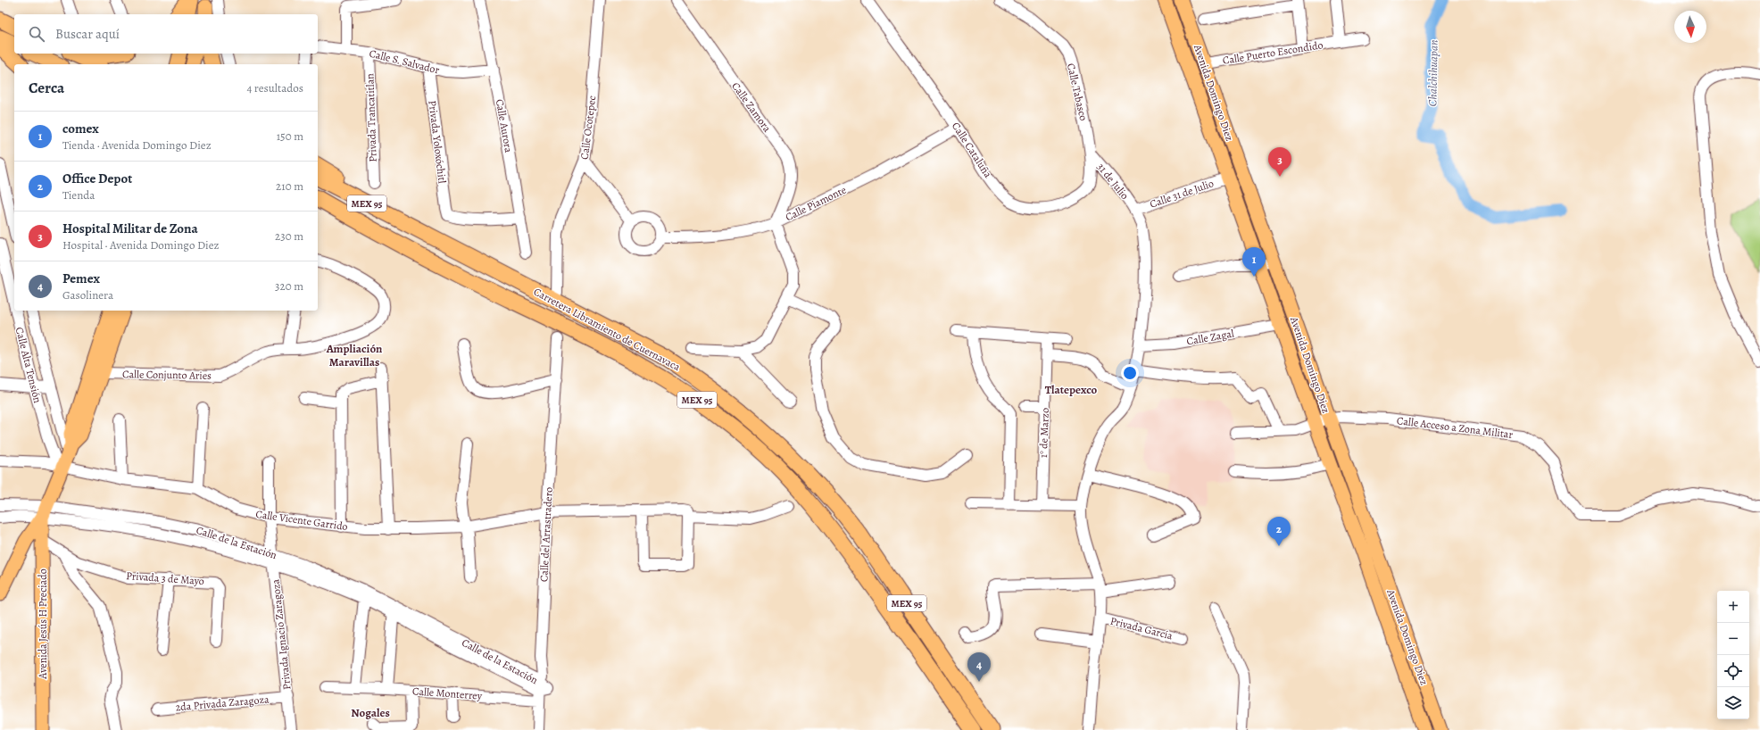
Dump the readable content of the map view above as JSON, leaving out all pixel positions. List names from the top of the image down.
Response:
{
  "streets": {
    "highway": ["MEX 95", "Carretera Libramiento de Cuernavaca"],
    "main road": ["Avenida Domingo Diez", "Avenida Jesús H Preciado"],
    "street": [
      "Calle Puerto Escondido",
      "Calle S. Salvador",
      "Calle Tabasco",
      "Calle Zamora",
      "Privada Trancatitlan",
      "Calle Aurora",
      "Calle Ocotepec",
      "Privada Yoloxóchitl",
      "Calle Cataluña",
      "31 de Julio",
      "Calle 31 de Julio",
      "Calle Piamonte",
      "Calle Zagal",
      "Calle Alta Tensión",
      "Calle Conjunto Aries",
      "Calle Acceso a Zona Militar",
      "1° de Marzo",
      "Calle Vicente Garrido",
      "Calle del Arrastradero",
      "Calle de la Estación",
      "Privada 3 de Mayo",
      "Privada García",
      "Privada Ignacio Zaragoza",
      "Calle Monterrey",
      "2da Privada Zaragoza"
    ]
  },
  "crossings": [
    ["Calle Puerto Escondido", "Avenida Domingo Diez"],
    ["Calle S. Salvador", "Privada Trancatitlan"],
    ["Calle S. Salvador", "Calle Aurora"],
    ["Calle S. Salvador", "Privada Yoloxóchitl"],
    ["Calle Tabasco", "Calle Cataluña"],
    ["Calle Tabasco", "31 de Julio"],
    ["Avenida Domingo Diez", "Calle 31 de Julio"],
    ["Avenida Domingo Diez", "Calle Zagal"],
    ["Avenida Domingo Diez", "Calle Acceso a Zona Militar"],
    ["Calle Zamora", "Calle Piamonte"],
    ["Calle Aurora", "Privada Yoloxóchitl"],
    ["Calle Cataluña", "31 de Julio"],
    ["Calle Cataluña", "Calle Piamonte"],
    ["31 de Julio", "Calle 31 de Julio"],
    ["31 de Julio", "Calle Zagal"],
    ["31 de Julio", "Privada García"],
    ["Calle Alta Tensión", "Calle Vicente Garrido"],
    ["Calle Vicente Garrido", "Calle del Arrastradero"],
    ["Calle Vicente Garrido", "Privada Ignacio Zaragoza"],
    ["Calle del Arrastradero", "Calle de la Estación"],
    ["Calle del Arrastradero", "Calle Monterrey"],
    ["Calle de la Estación", "Avenida Jesús H Preciado"],
    ["Calle de la Estación", "Privada Ignacio Zaragoza"],
    ["Privada 3 de Mayo", "Avenida Jesús H Preciado"],
    ["Privada Ignacio Zaragoza", "2da Privada Zaragoza"]
  ],
  "districts": ["Ampliación Maravillas", "Tlatepexco", "Nogales"],
  "water": ["Chalchihuapan"],
  "north": "bottom",
  "page": {
    "search": "Buscar aquí",
    "heading": ["Cerca", "4 resultados"],
    "list": [
      {
        "mark": "1",
        "name": "comex",
        "note": "Tienda · Avenida Domingo Diez",
        "value": "150 m"
      },
      {
        "mark": "2",
        "name": "Office Depot",
        "note": "Tienda",
        "value": "210 m"
      },
      {
        "mark": "3",
        "name": "Hospital Militar de Zona",
        "note": "Hospital · Avenida Domingo Diez",
        "value": "230 m"
      },
      {
        "mark": "4",
        "name": "Pemex",
        "note": "Gasolinera",
        "value": "320 m"
      }
    ],
    "pins": [
      "3",
      "1",
      "2",
      "4"
    ],
    "map_buttons": ["+", "−"]
  }
}
